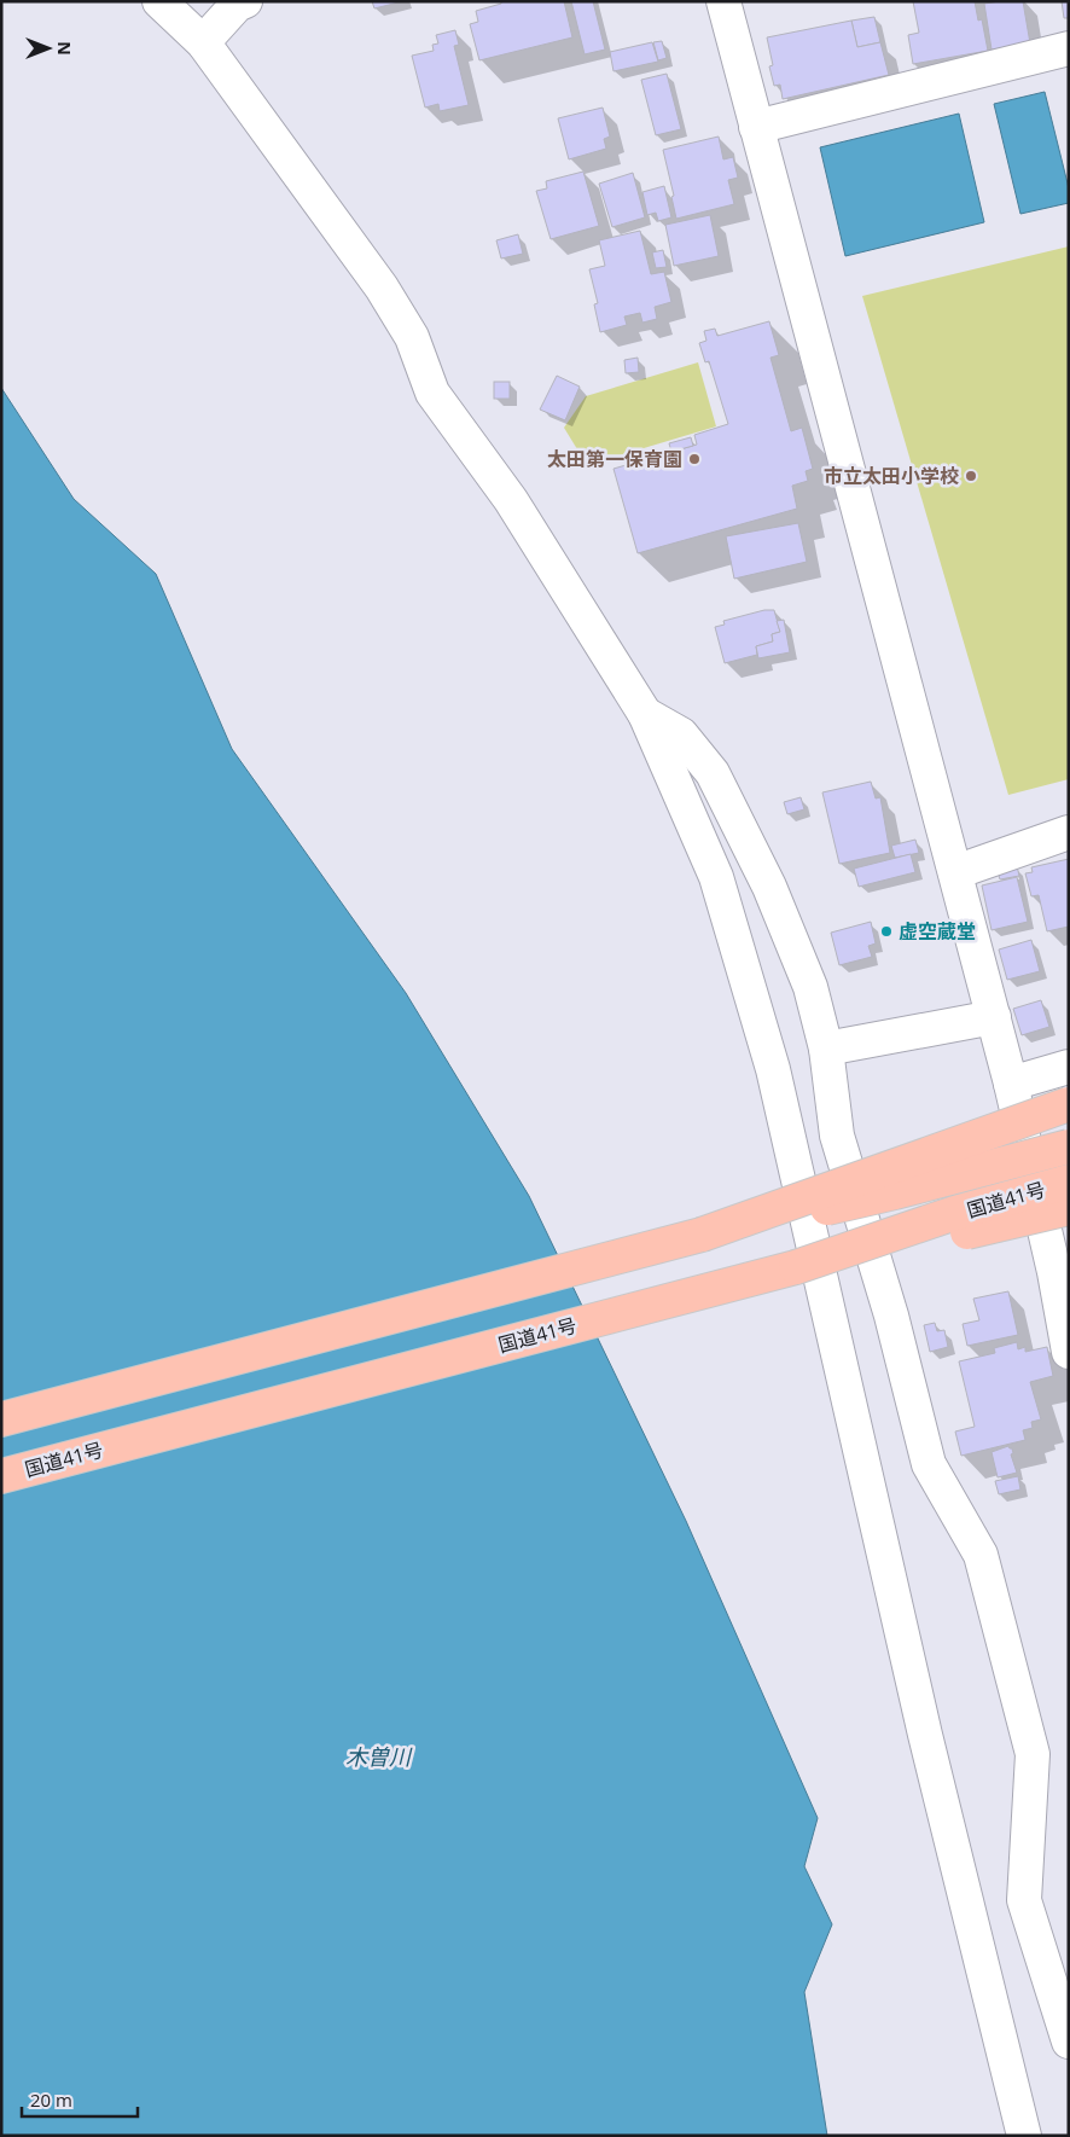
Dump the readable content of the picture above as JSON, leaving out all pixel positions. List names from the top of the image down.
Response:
{
  "streets": {
    "highway": ["国道41号"]
  },
  "water": ["木曽川"],
  "places": ["太田第一保育園", "市立太田小学校", "虚空蔵堂"],
  "scale_bar": "20 m",
  "north": "right"
}
